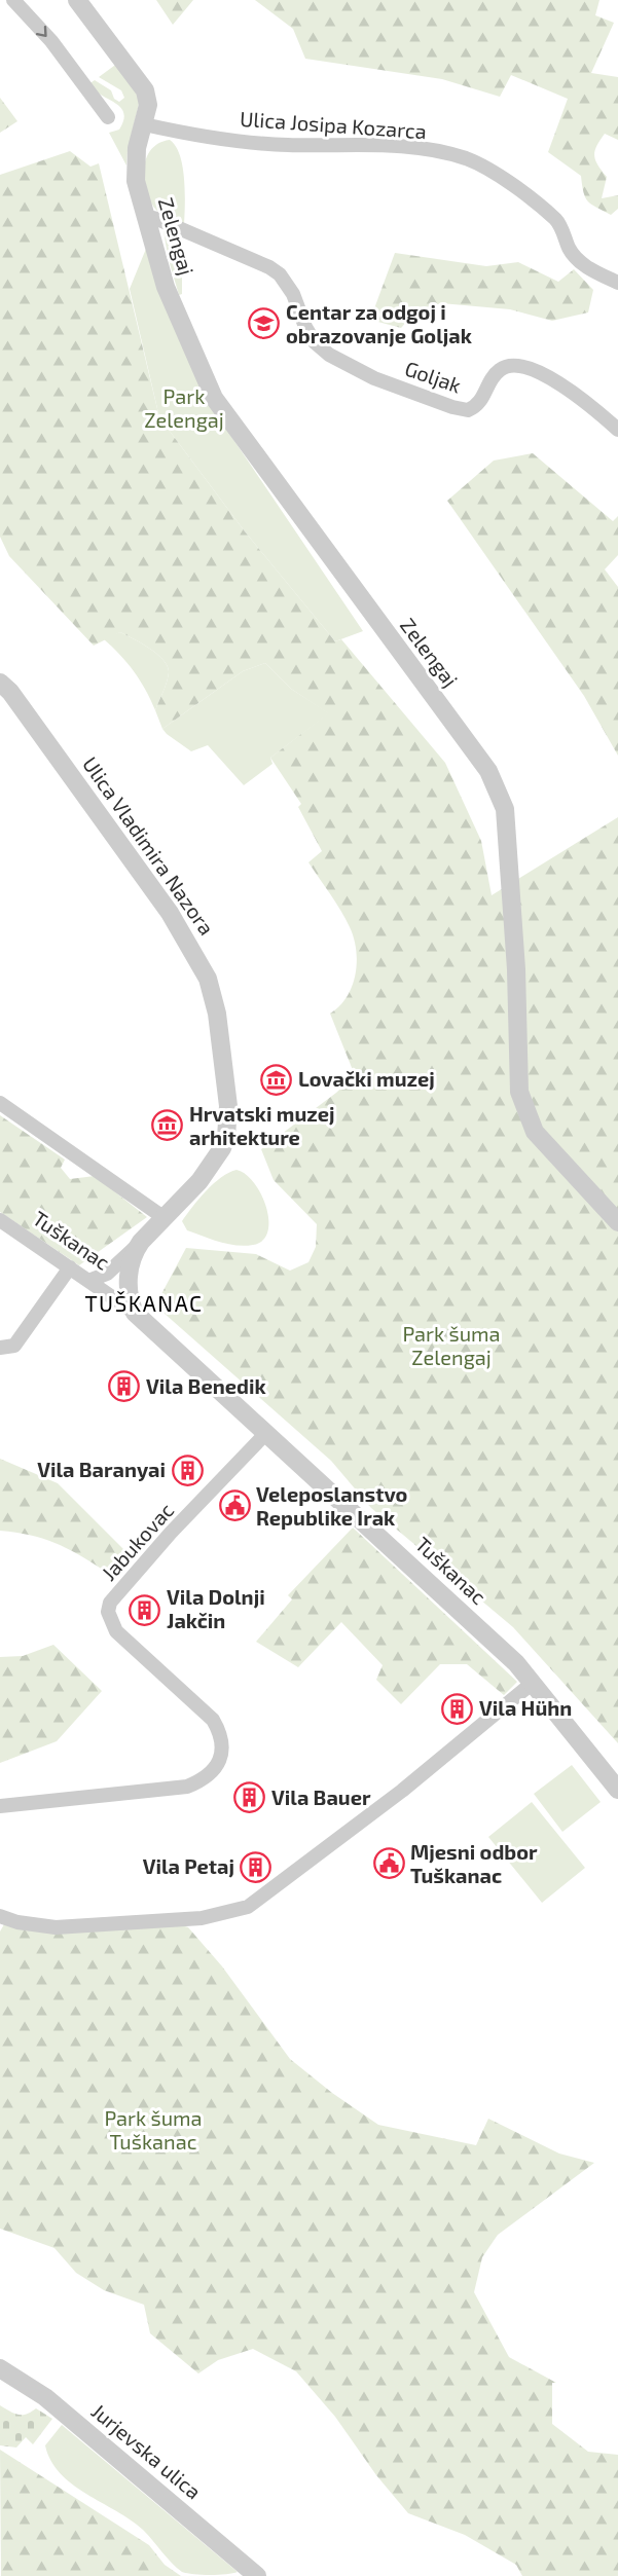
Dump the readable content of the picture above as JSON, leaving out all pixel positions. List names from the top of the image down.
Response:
{
  "streets": {
    "street": [
      "Ulica Josipa Kozarca",
      "Zelengaj",
      "Goljak",
      "Ulica Vladimira Nazora",
      "Tuškanac",
      "Jabukovac",
      "Jurjevska ulica"
    ]
  },
  "crossings": [
    ["Ulica Josipa Kozarca", "Zelengaj"],
    ["Zelengaj", "Goljak"],
    ["Ulica Vladimira Nazora", "Tuškanac"],
    ["Tuškanac", "Jabukovac"]
  ],
  "districts": ["TUŠKANAC"],
  "parks": ["Park Zelengaj", "Park šuma Zelengaj", "Park šuma Tuškanac"],
  "places": {
    "school or university": ["Centar za odgoj i obrazovanje Goljak"],
    "museum": ["Lovački muzej", "Hrvatski muzej arhitekture"],
    "building": [
      "Vila Benedik",
      "Vila Baranyai",
      "Vila Dolnji Jakčin",
      "Vila Hühn",
      "Vila Bauer",
      "Vila Petaj"
    ],
    "public building": ["Veleposlanstvo Republike Irak", "Mjesni odbor Tuškanac"]
  }
}
